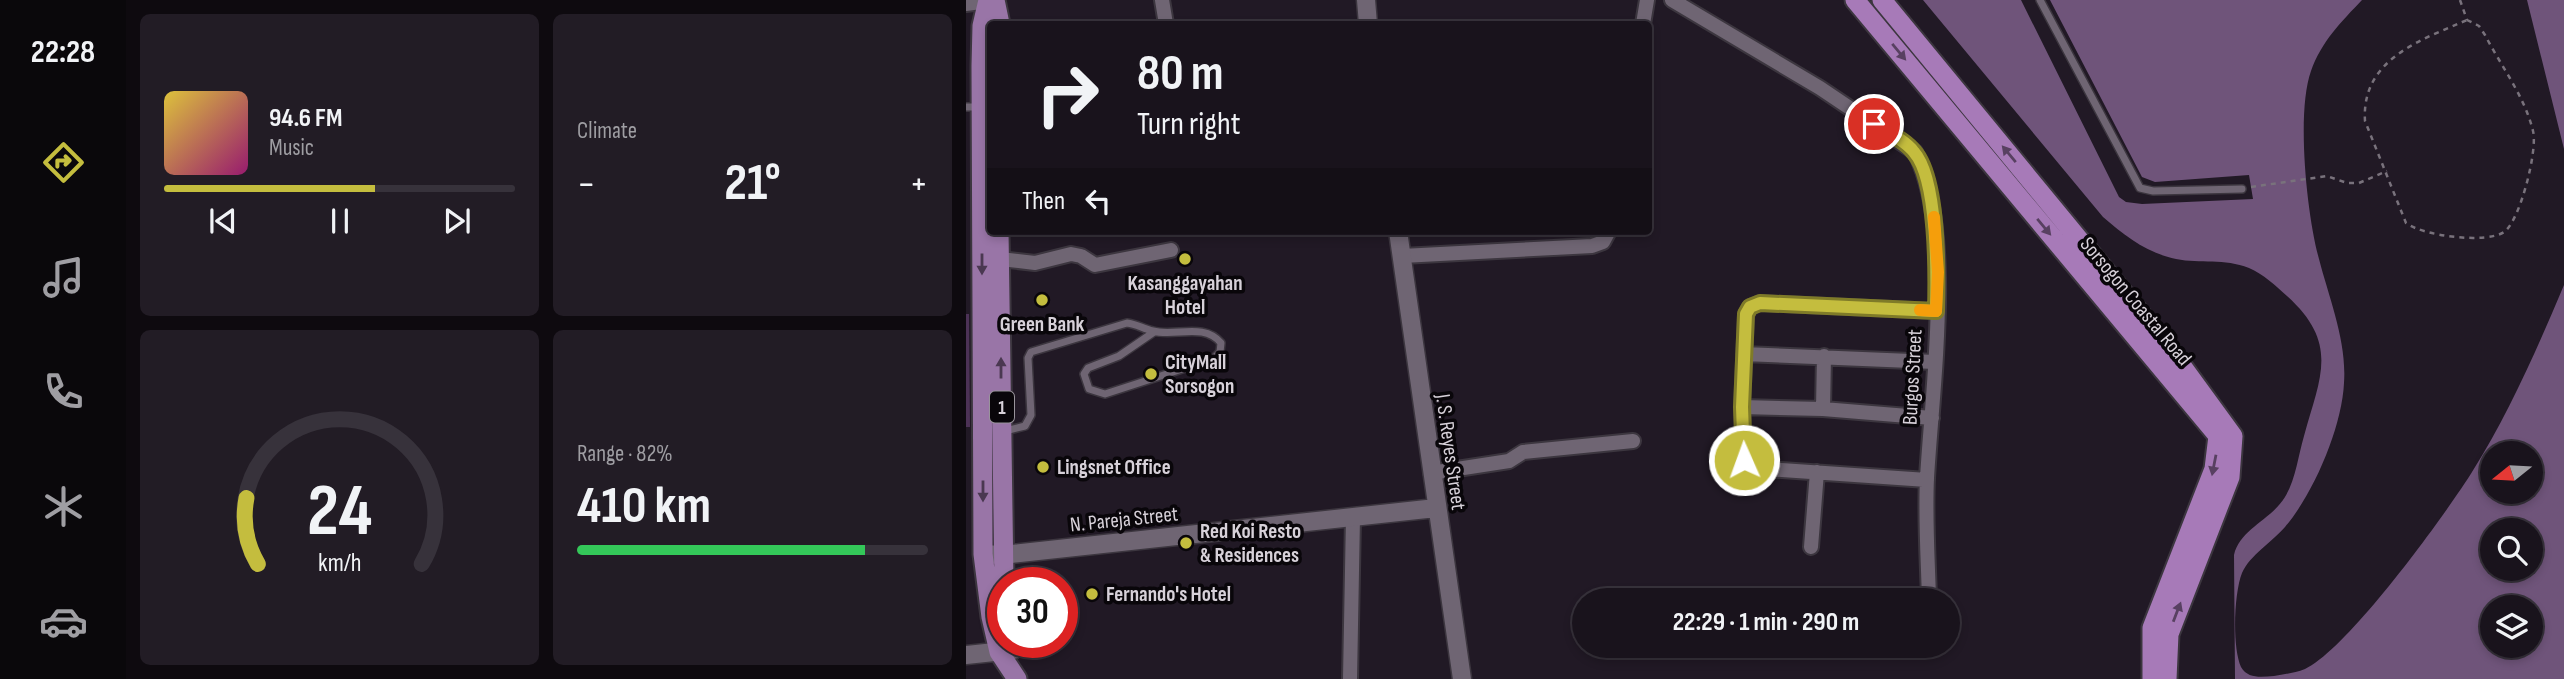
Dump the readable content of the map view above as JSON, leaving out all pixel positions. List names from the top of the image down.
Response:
{
  "streets": {
    "highway": ["Sorsogon Coastal Road"],
    "main road": ["1"],
    "street": ["Burgos Street", "J. S. Reyes Street", "N. Pareja Street"]
  },
  "crossings": [
    ["1", "N. Pareja Street"],
    ["J. S. Reyes Street", "N. Pareja Street"]
  ],
  "places": [
    "Kasanggayahan Hotel",
    "Green Bank",
    "CityMall Sorsogon",
    "Lingsnet Office",
    "Red Koi Resto & Residences",
    "Fernando's Hotel"
  ],
  "north": "left",
  "page": {
    "tabs": "22:28",
    "tile": [
      "Climate",
      ["Range · 82%", "410 km"]
    ],
    "turn": ["80 m", "Turn right"],
    "song": ["94.6 FM", "Music"],
    "heat": ["−", "21°", "+"],
    "then": "Then",
    "limit": "30",
    "trip": "22:29 · 1 min · 290 m",
    "gauge": ["24", "km/h"]
  }
}
